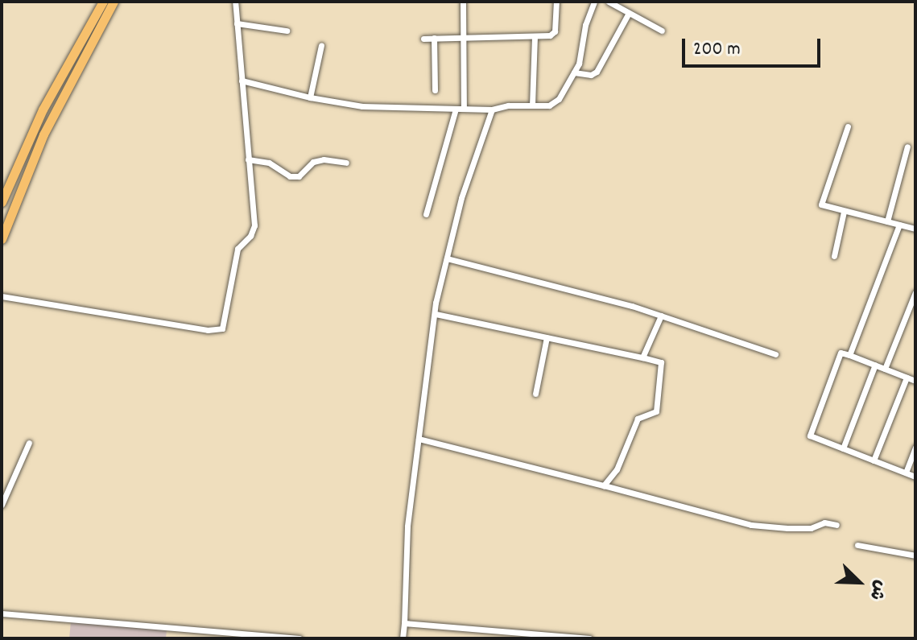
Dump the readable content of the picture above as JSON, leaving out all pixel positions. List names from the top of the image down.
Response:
{
  "scale_bar": "200 m",
  "north": "bottom right"
}
